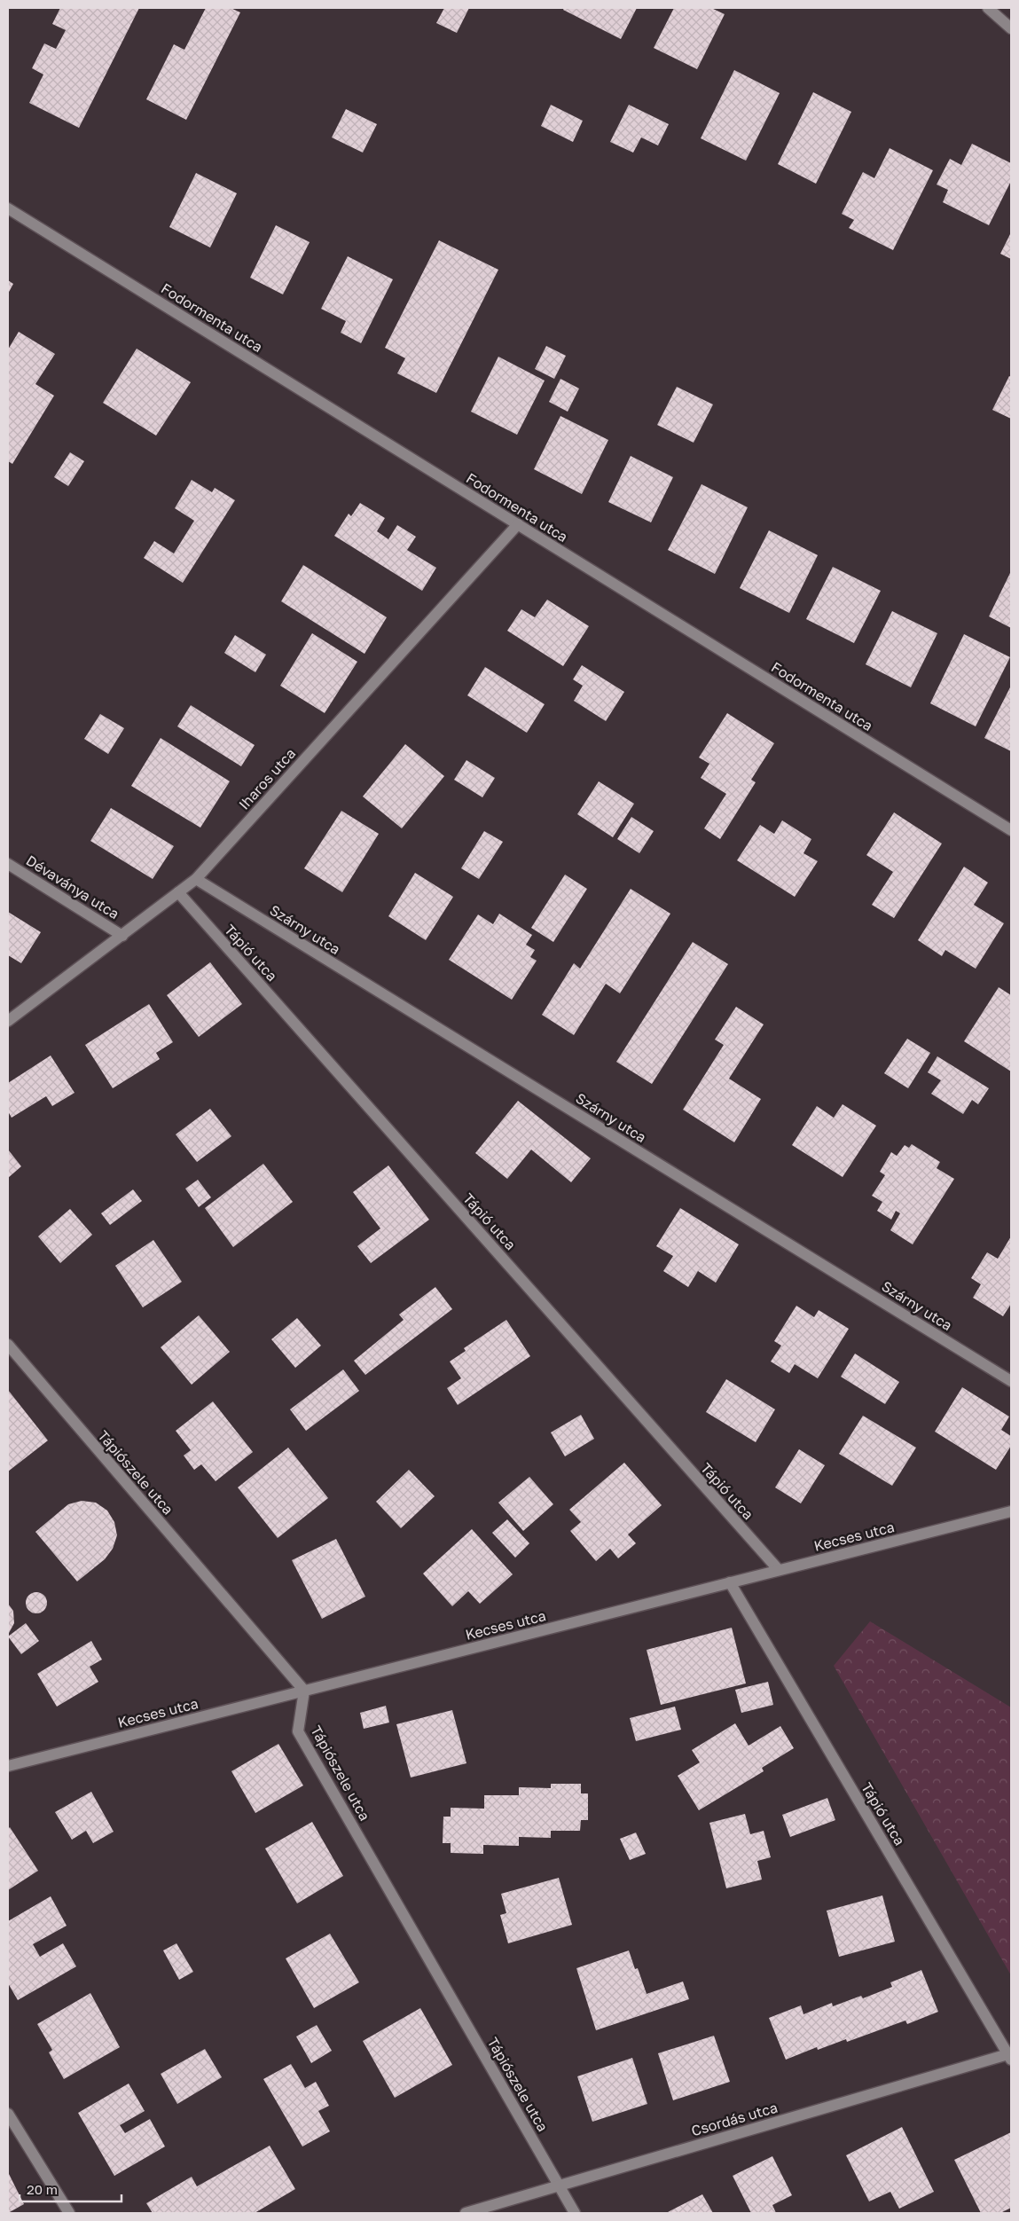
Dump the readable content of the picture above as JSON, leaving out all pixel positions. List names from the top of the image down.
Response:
{
  "streets": {
    "street": [
      "Fodormenta utca",
      "Iharos utca",
      "Dévaványa utca",
      "Szárny utca",
      "Tápió utca",
      "Tápiószele utca",
      "Kecses utca",
      "Csordás utca"
    ]
  },
  "crossings": [
    ["Fodormenta utca", "Iharos utca"],
    ["Iharos utca", "Dévaványa utca"],
    ["Iharos utca", "Szárny utca"],
    ["Iharos utca", "Tápió utca"],
    ["Tápió utca", "Kecses utca"],
    ["Tápió utca", "Csordás utca"],
    ["Tápiószele utca", "Kecses utca"],
    ["Tápiószele utca", "Csordás utca"]
  ],
  "scale_bar": "20 m"
}
